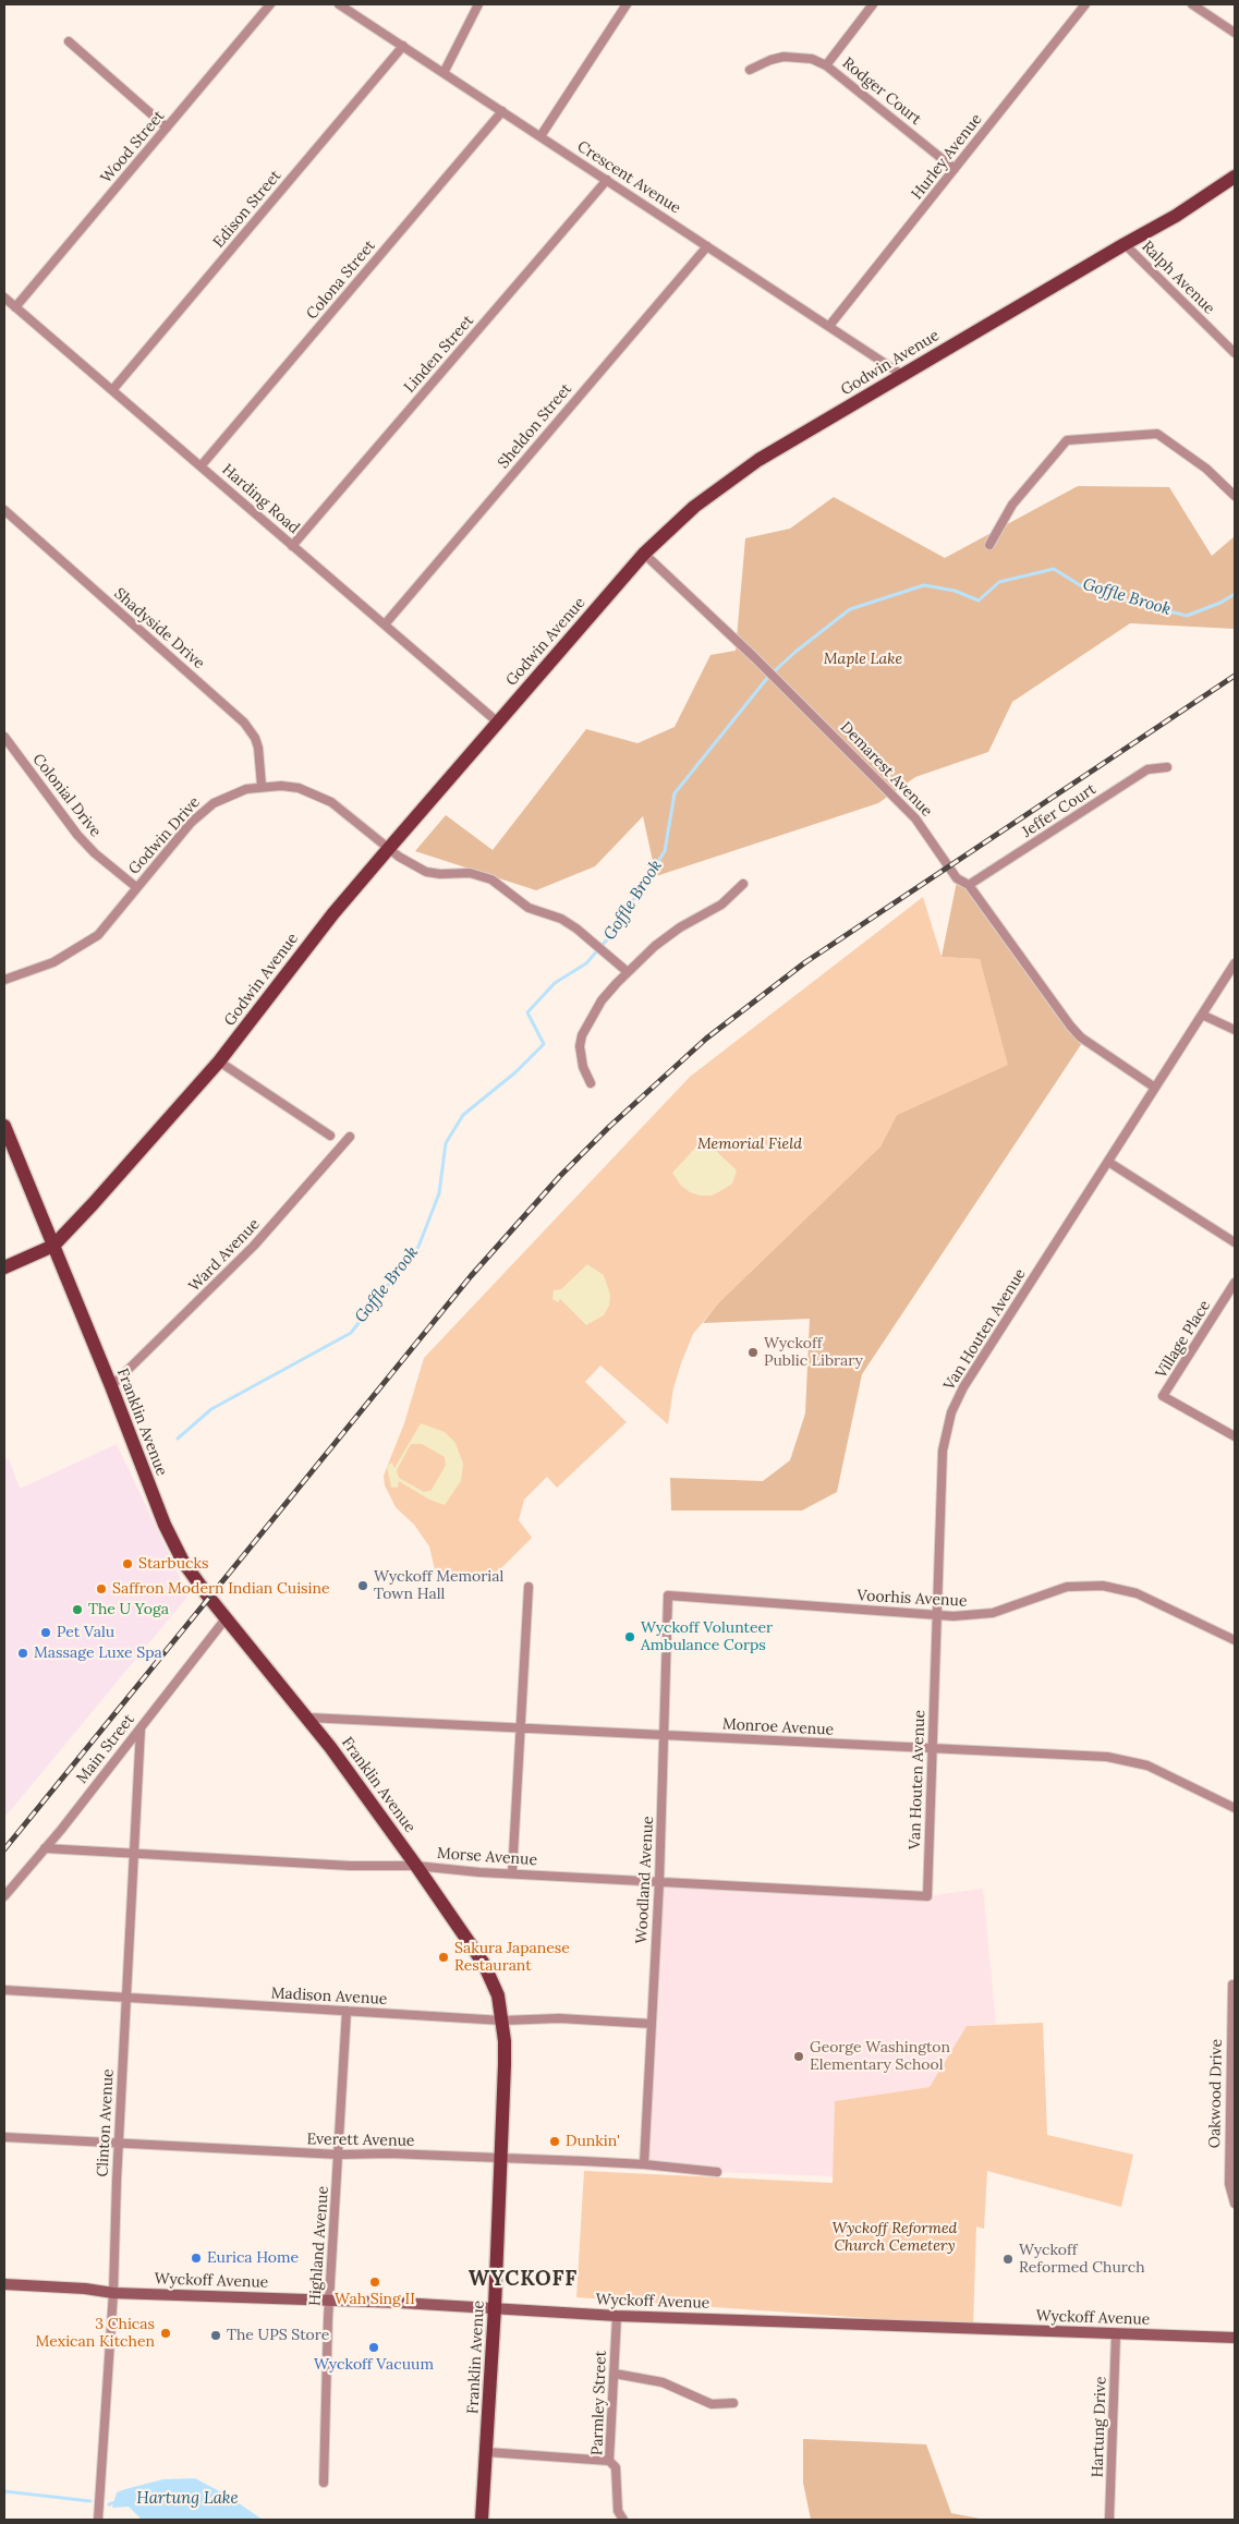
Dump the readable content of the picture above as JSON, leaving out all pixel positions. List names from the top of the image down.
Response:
{
  "streets": {
    "main road": ["Godwin Avenue", "Franklin Avenue", "Wyckoff Avenue"],
    "street": [
      "Rodger Court",
      "Wood Street",
      "Hurley Avenue",
      "Crescent Avenue",
      "Edison Street",
      "Ralph Avenue",
      "Colona Street",
      "Linden Street",
      "Sheldon Street",
      "Harding Road",
      "Shadyside Drive",
      "Demarest Avenue",
      "Colonial Drive",
      "Jeffer Court",
      "Godwin Drive",
      "Ward Avenue",
      "Van Houten Avenue",
      "Village Place",
      "Voorhis Avenue",
      "Monroe Avenue",
      "Main Street",
      "Morse Avenue",
      "Woodland Avenue",
      "Madison Avenue",
      "Oakwood Drive",
      "Clinton Avenue",
      "Everett Avenue",
      "Highland Avenue",
      "Parmley Street",
      "Hartung Drive"
    ]
  },
  "crossings": [
    ["Rodger Court", "Hurley Avenue"],
    ["Wood Street", "Harding Road"],
    ["Hurley Avenue", "Crescent Avenue"],
    ["Crescent Avenue", "Edison Street"],
    ["Crescent Avenue", "Colona Street"],
    ["Crescent Avenue", "Linden Street"],
    ["Crescent Avenue", "Godwin Avenue"],
    ["Crescent Avenue", "Sheldon Street"],
    ["Edison Street", "Harding Road"],
    ["Ralph Avenue", "Godwin Avenue"],
    ["Colona Street", "Harding Road"],
    ["Linden Street", "Harding Road"],
    ["Godwin Avenue", "Harding Road"],
    ["Godwin Avenue", "Demarest Avenue"],
    ["Godwin Avenue", "Godwin Drive"],
    ["Godwin Avenue", "Franklin Avenue"],
    ["Sheldon Street", "Harding Road"],
    ["Shadyside Drive", "Godwin Drive"],
    ["Demarest Avenue", "Jeffer Court"],
    ["Demarest Avenue", "Van Houten Avenue"],
    ["Colonial Drive", "Godwin Drive"],
    ["Ward Avenue", "Franklin Avenue"],
    ["Van Houten Avenue", "Voorhis Avenue"],
    ["Van Houten Avenue", "Monroe Avenue"],
    ["Van Houten Avenue", "Morse Avenue"],
    ["Franklin Avenue", "Monroe Avenue"],
    ["Franklin Avenue", "Main Street"],
    ["Franklin Avenue", "Morse Avenue"],
    ["Franklin Avenue", "Madison Avenue"],
    ["Franklin Avenue", "Everett Avenue"],
    ["Franklin Avenue", "Wyckoff Avenue"],
    ["Voorhis Avenue", "Woodland Avenue"],
    ["Monroe Avenue", "Woodland Avenue"],
    ["Main Street", "Morse Avenue"],
    ["Main Street", "Clinton Avenue"],
    ["Morse Avenue", "Woodland Avenue"],
    ["Morse Avenue", "Clinton Avenue"],
    ["Woodland Avenue", "Madison Avenue"],
    ["Woodland Avenue", "Everett Avenue"],
    ["Madison Avenue", "Clinton Avenue"],
    ["Madison Avenue", "Highland Avenue"],
    ["Clinton Avenue", "Everett Avenue"],
    ["Clinton Avenue", "Wyckoff Avenue"],
    ["Everett Avenue", "Highland Avenue"],
    ["Highland Avenue", "Wyckoff Avenue"],
    ["Wyckoff Avenue", "Parmley Street"],
    ["Wyckoff Avenue", "Hartung Drive"]
  ],
  "districts": ["WYCKOFF"],
  "water": ["Goffle Brook", "Hartung Lake"],
  "parks": ["Maple Lake", "Memorial Field", "Wyckoff Reformed Church Cemetery"],
  "places": [
    "Wyckoff Public Library",
    "Starbucks",
    "Wyckoff Memorial Town Hall",
    "Saffron Modern Indian Cuisine",
    "The U Yoga",
    "Pet Valu",
    "Wyckoff Volunteer Ambulance Corps",
    "Massage Luxe Spa",
    "Sakura Japanese Restaurant",
    "George Washington Elementary School",
    "Dunkin'",
    "Eurica Home",
    "Wyckoff Reformed Church",
    "Wah Sing II",
    "3 Chicas Mexican Kitchen",
    "The UPS Store",
    "Wyckoff Vacuum"
  ]
}
